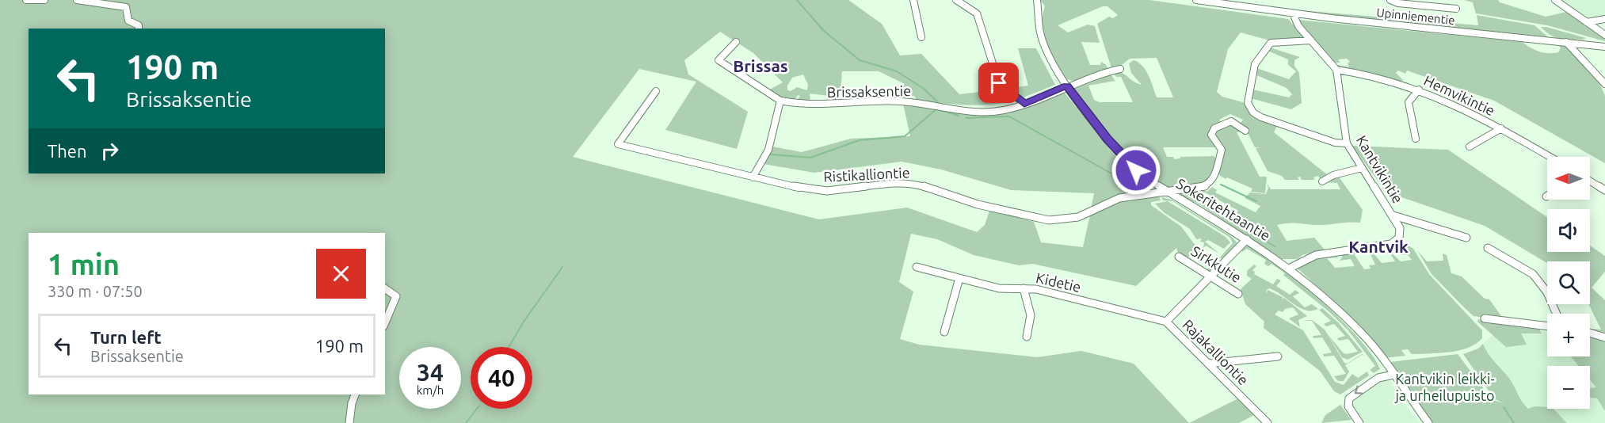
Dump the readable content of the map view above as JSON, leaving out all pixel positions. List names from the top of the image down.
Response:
{
  "streets": {
    "street": [
      "Upinniementie",
      "Brissaksentie",
      "Hemvikintie",
      "Kantvikintie",
      "Ristikalliontie",
      "Sokeritehtaantie",
      "Sirkkutie",
      "Kidetie",
      "Rajakalliontie"
    ]
  },
  "crossings": [
    ["Upinniementie", "Kantvikintie"],
    ["Brissaksentie", "Sokeritehtaantie"],
    ["Hemvikintie", "Kantvikintie"],
    ["Kantvikintie", "Sokeritehtaantie"],
    ["Ristikalliontie", "Sokeritehtaantie"],
    ["Sokeritehtaantie", "Rajakalliontie"],
    ["Sirkkutie", "Rajakalliontie"],
    ["Kidetie", "Rajakalliontie"]
  ],
  "districts": ["Brissas", "Kantvik"],
  "parks": ["Kantvikin leikki- ja urheilupuisto"],
  "north": "left",
  "page": {
    "turn": ["190 m", "Brissaksentie"],
    "then": "Then",
    "map_buttons": ["+", "−"],
    "heading": ["1 min", "330 m · 07:50"],
    "list": [
      {
        "name": "Turn left",
        "note": "Brissaksentie",
        "value": "190 m"
      }
    ],
    "speed": "34 km/h",
    "limit": "40"
  }
}
